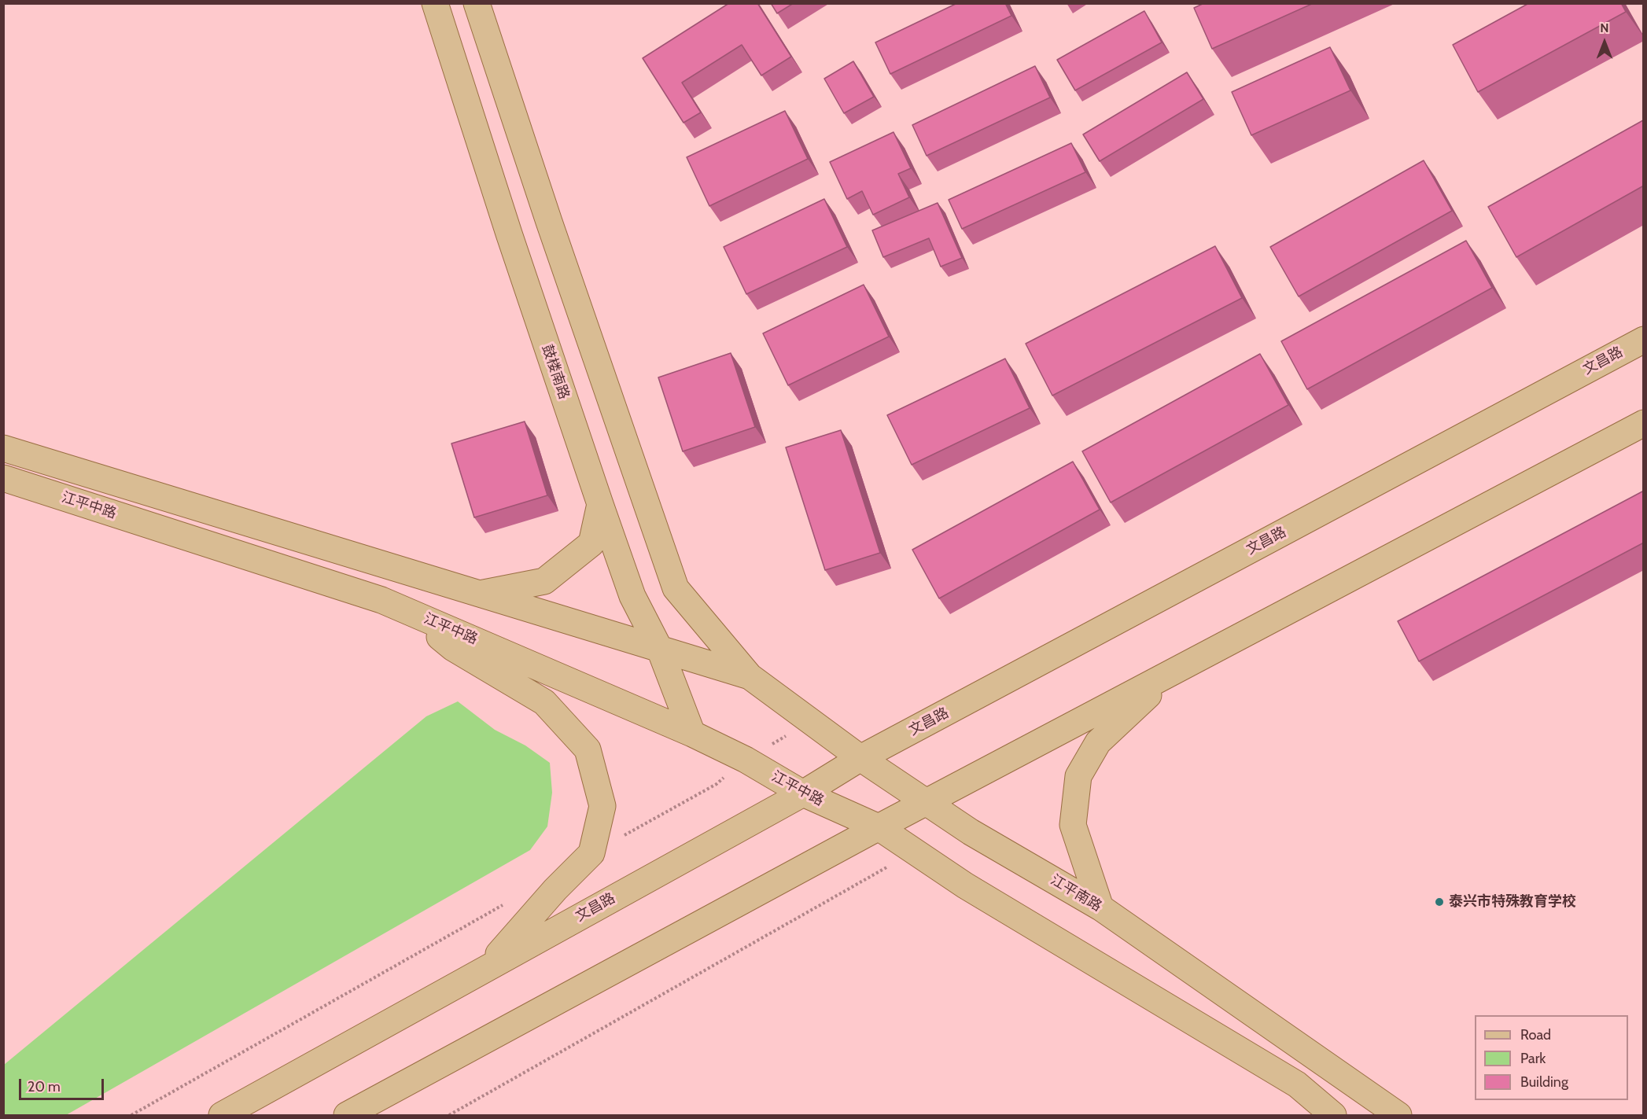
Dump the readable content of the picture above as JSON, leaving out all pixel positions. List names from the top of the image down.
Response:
{
  "streets": {
    "main road": [
      "文昌路",
      "鼓楼南路",
      "江平中路",
      "江平南路"
    ]
  },
  "crossings": [
    ["文昌路", "江平中路"],
    ["文昌路", "江平南路"],
    ["鼓楼南路", "江平中路"],
    ["江平中路", "江平南路"]
  ],
  "places": ["泰兴市特殊教育学校"],
  "legend": ["Road", "Park", "Building"],
  "scale_bar": "20 m",
  "north": "top"
}
